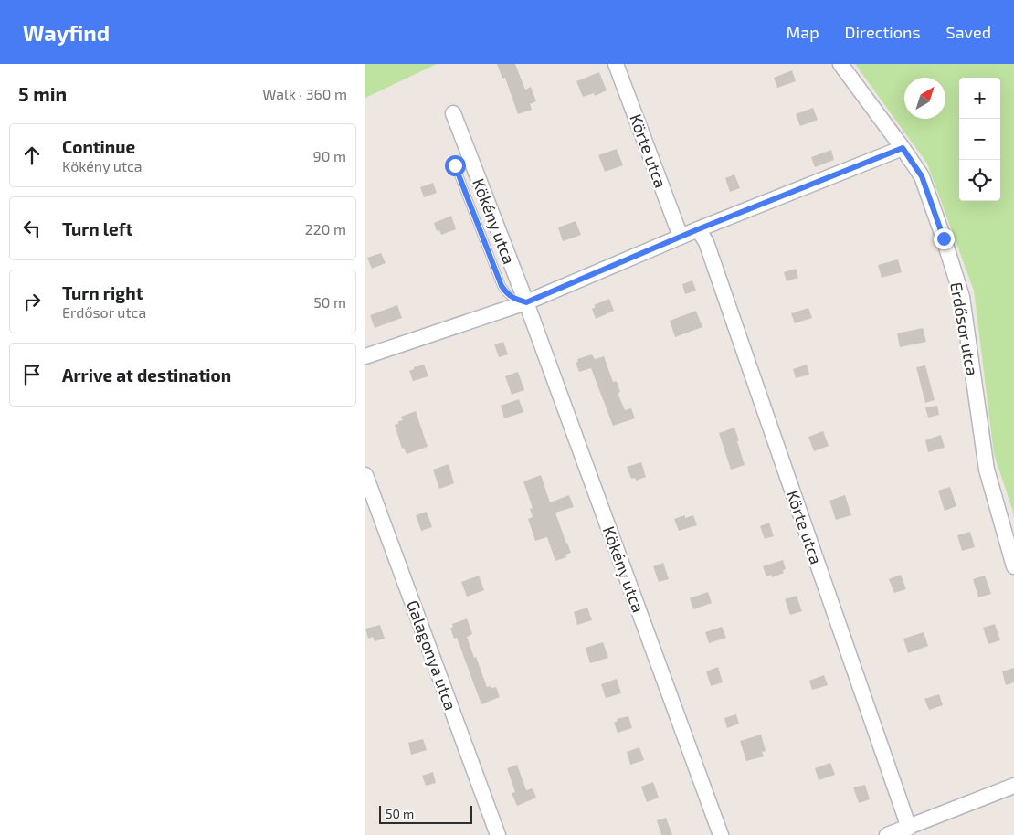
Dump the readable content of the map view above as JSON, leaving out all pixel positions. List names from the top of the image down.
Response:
{
  "streets": {
    "street": [
      "Körte utca",
      "Kökény utca",
      "Erdősor utca",
      "Galagonya utca"
    ]
  },
  "scale_bar": "50 m",
  "north": "top right",
  "page": {
    "header": "Wayfind",
    "nav": ["Map", "Directions", "Saved"],
    "heading": ["5 min", "Walk · 360 m"],
    "map_buttons": ["+", "−"],
    "list": [
      ["Continue", "Kökény utca", "90 m"],
      ["Turn left", "220 m"],
      ["Turn right", "Erdősor utca", "50 m"],
      "Arrive at destination"
    ],
    "scale": "50 m"
  }
}
